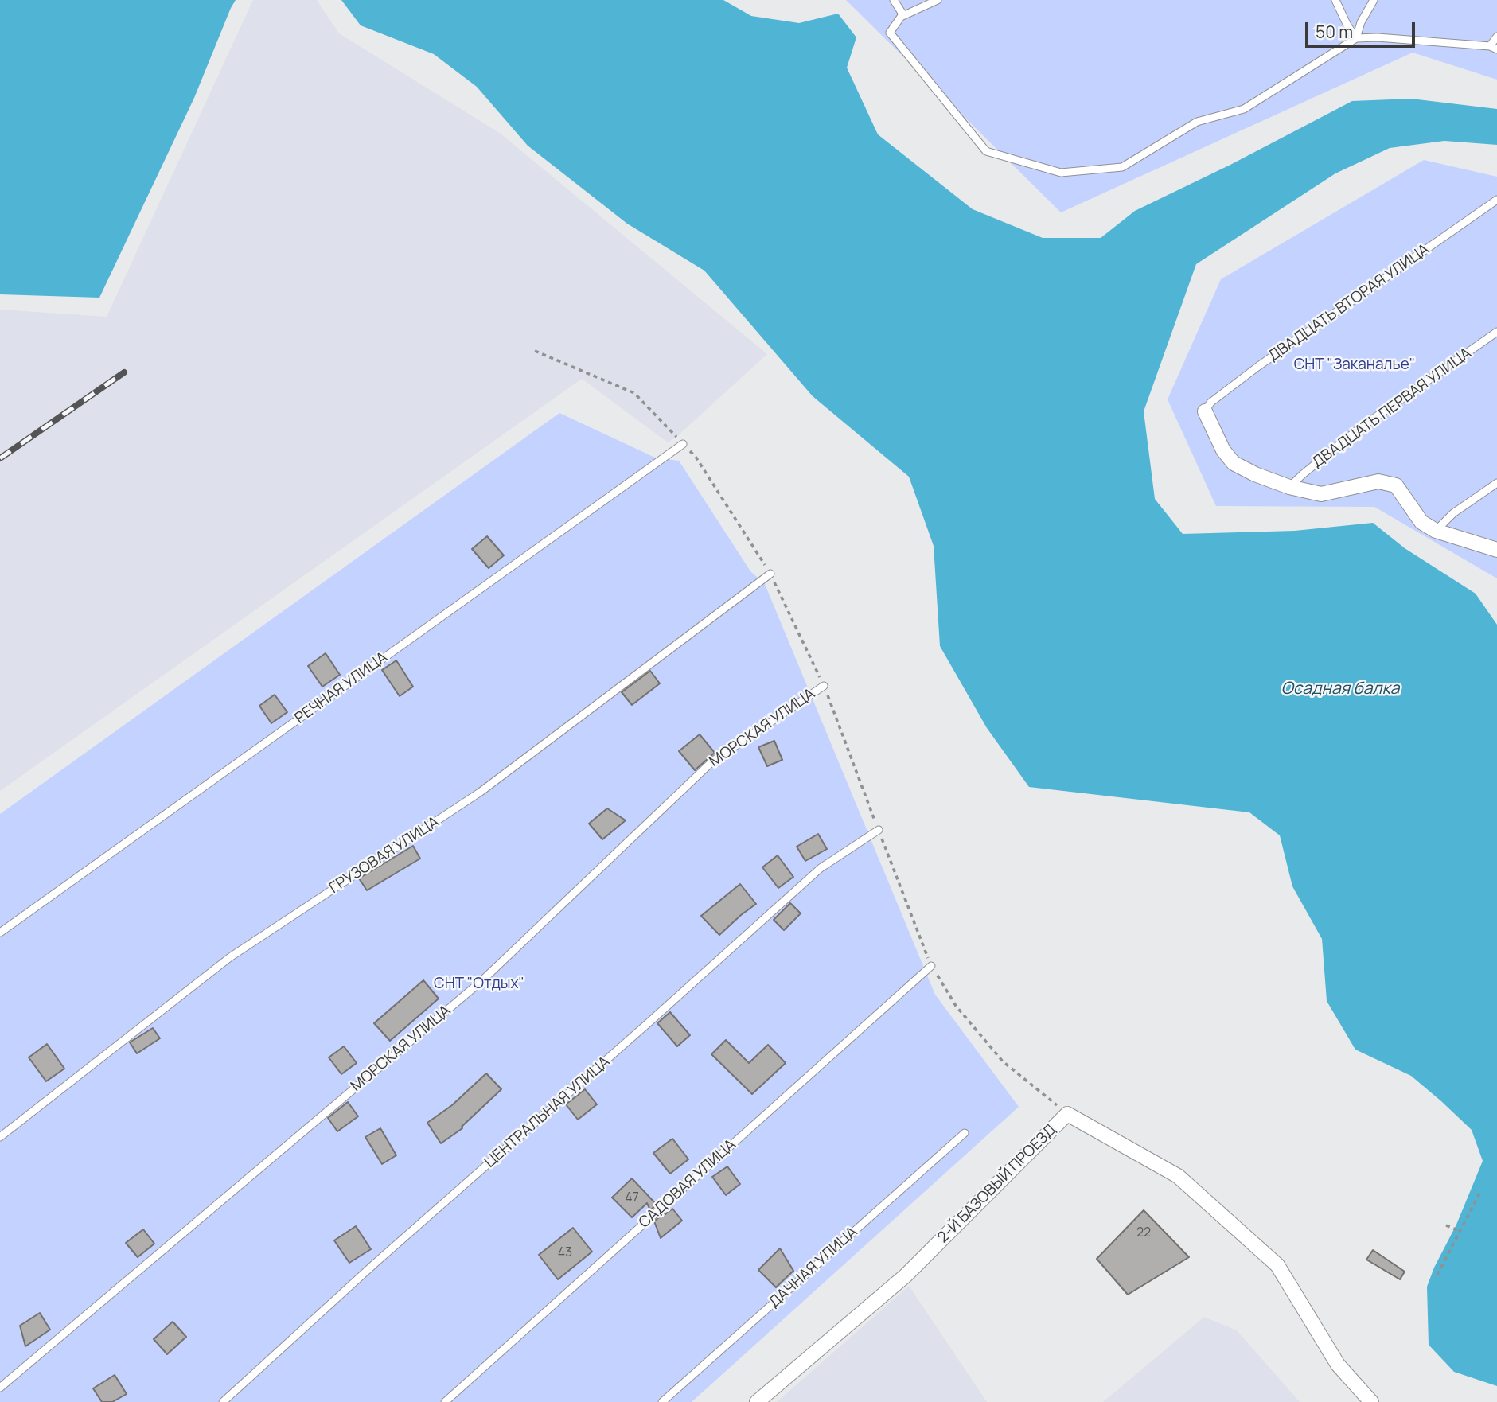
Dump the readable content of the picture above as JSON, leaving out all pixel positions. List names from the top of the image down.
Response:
{
  "streets": {
    "street": ["2-Й БАЗОВЫЙ ПРОЕЗД"],
    "lane": [
      "ДВАДЦАТЬ ВТОРАЯ УЛИЦА",
      "ДВАДЦАТЬ ПЕРВАЯ УЛИЦА",
      "РЕЧНАЯ УЛИЦА",
      "МОРСКАЯ УЛИЦА",
      "ГРУЗОВАЯ УЛИЦА",
      "ЦЕНТРАЛЬНАЯ УЛИЦА",
      "САДОВАЯ УЛИЦА",
      "ДАЧНАЯ УЛИЦА"
    ]
  },
  "water": ["Осадная балка"],
  "parks": ["СНТ \"Заканалье\"", "СНТ \"Отдых\""],
  "house_numbers": ["47", "22", "43"],
  "scale_bar": "50 m"
}
